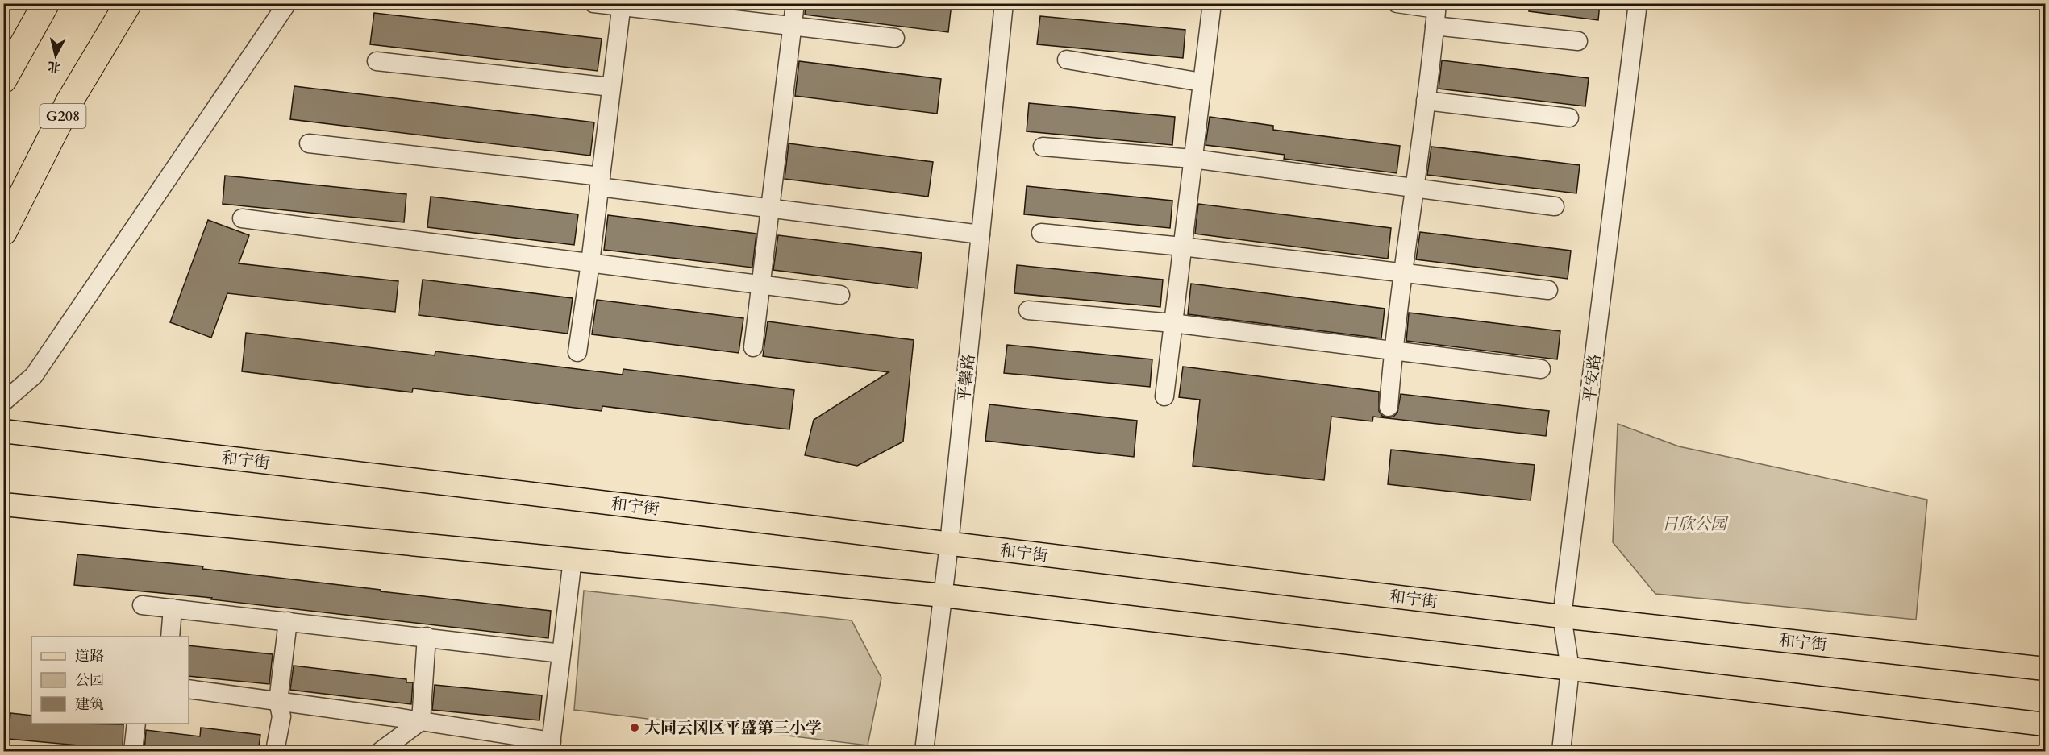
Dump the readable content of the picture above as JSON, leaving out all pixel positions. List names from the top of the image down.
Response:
{
  "streets": {
    "highway": ["G208"],
    "main road": ["和宁街"],
    "street": ["平馨路", "平安路"]
  },
  "crossings": [
    ["平馨路", "和宁街"],
    ["平安路", "和宁街"]
  ],
  "parks": ["日欣公园"],
  "places": ["大同云冈区平盛第三小学"],
  "legend": ["道路", "公园", "建筑"],
  "north": "bottom"
}
